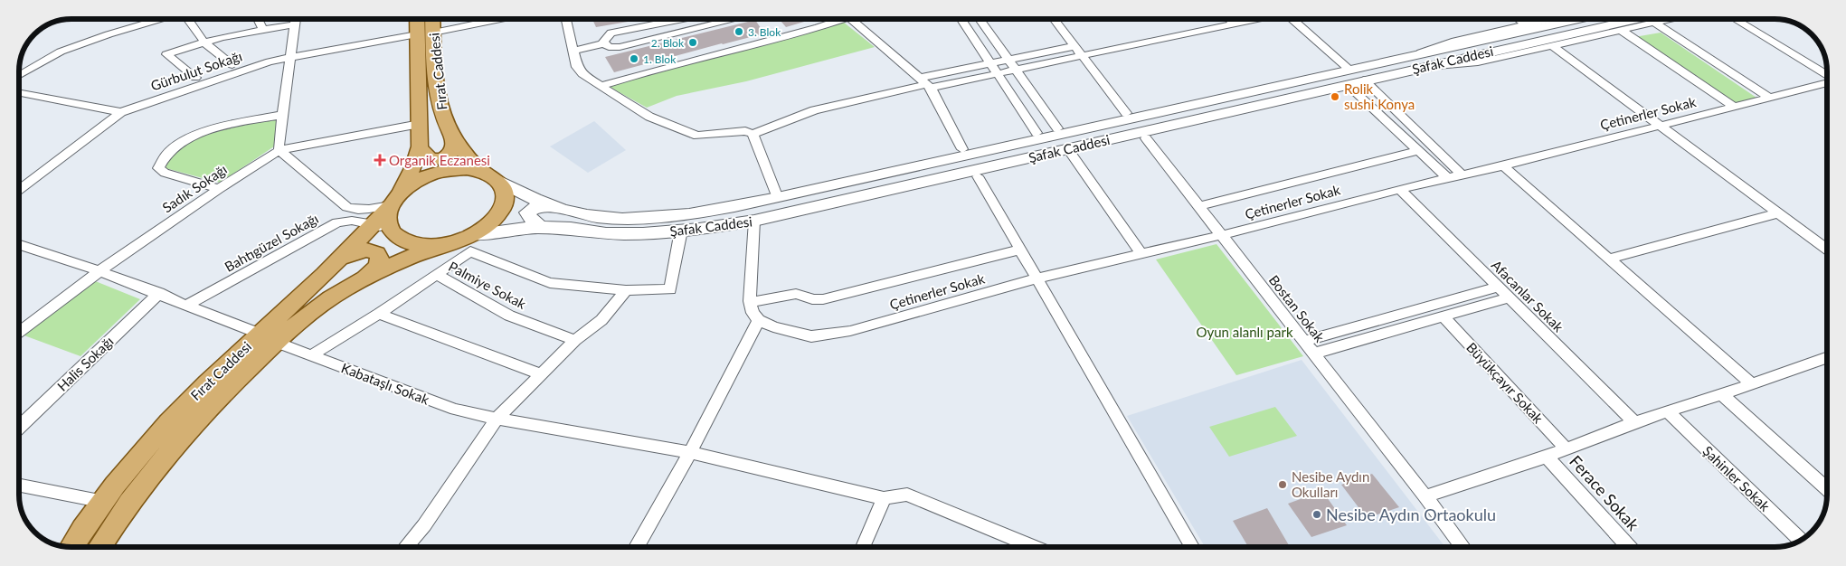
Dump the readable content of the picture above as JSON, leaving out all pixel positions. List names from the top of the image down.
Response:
{
  "streets": {
    "main road": ["Şafak Caddesi", "Fırat Caddesi"],
    "street": [
      "Gürbulut Sokağı",
      "Çetinerler Sokak",
      "Sadık Sokağı",
      "Bahtıgüzel Sokağı",
      "Palmiye Sokak",
      "Afacanlar Sokak",
      "Bostan Sokak",
      "Halis Sokağı",
      "Büyükçayır Sokak",
      "Kabataşlı Sokak",
      "Şahinler Sokak",
      "Ferace Sokak"
    ]
  },
  "crossings": [
    ["Gürbulut Sokağı", "Fırat Caddesi"],
    ["Fırat Caddesi", "Sadık Sokağı"],
    ["Fırat Caddesi", "Bahtıgüzel Sokağı"],
    ["Fırat Caddesi", "Kabataşlı Sokak"],
    ["Çetinerler Sokak", "Afacanlar Sokak"],
    ["Çetinerler Sokak", "Bostan Sokak"]
  ],
  "parks": ["Oyun alanlı park"],
  "places": {
    "other": [
      "3. Blok",
      "2. Blok",
      "1. Blok",
      "Rolik sushi Konya",
      "Nesibe Aydın Okulları",
      "Nesibe Aydın Ortaokulu"
    ],
    "health": ["Organik Eczanesi"]
  }
}
